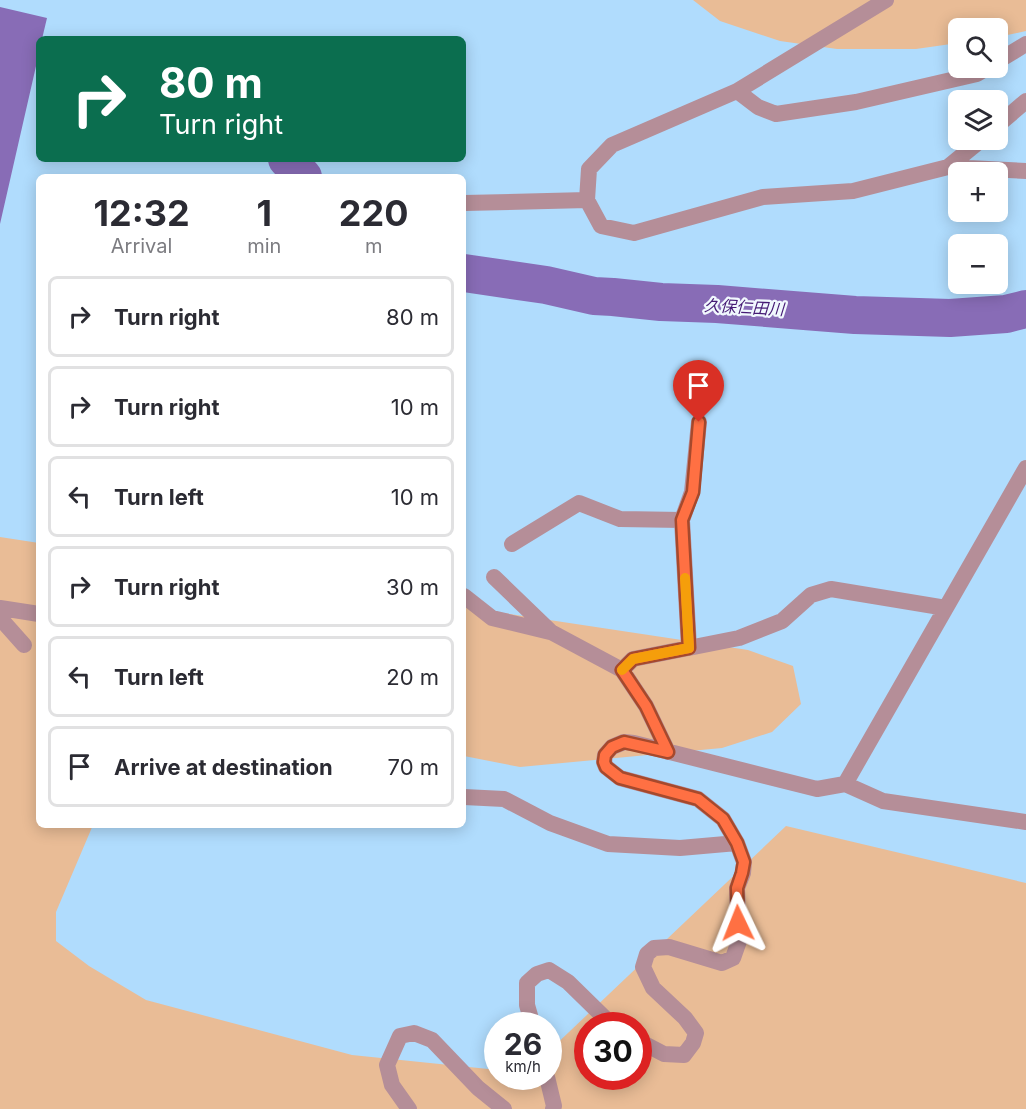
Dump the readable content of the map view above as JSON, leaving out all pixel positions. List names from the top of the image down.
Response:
{
  "water": ["久保仁田川"],
  "page": {
    "map_buttons": ["+", "−"],
    "turn": ["80 m", "Turn right"],
    "eta": [
      "12:32",
      "Arrival",
      "1",
      "min",
      "220",
      "m"
    ],
    "list": [
      {
        "name": "Turn right",
        "value": "80 m"
      },
      {
        "name": "Turn right",
        "value": "10 m"
      },
      {
        "name": "Turn left",
        "value": "10 m"
      },
      {
        "name": "Turn right",
        "value": "30 m"
      },
      {
        "name": "Turn left",
        "value": "20 m"
      },
      {
        "name": "Arrive at destination",
        "value": "70 m"
      }
    ],
    "speed": "26 km/h",
    "limit": "30"
  }
}
